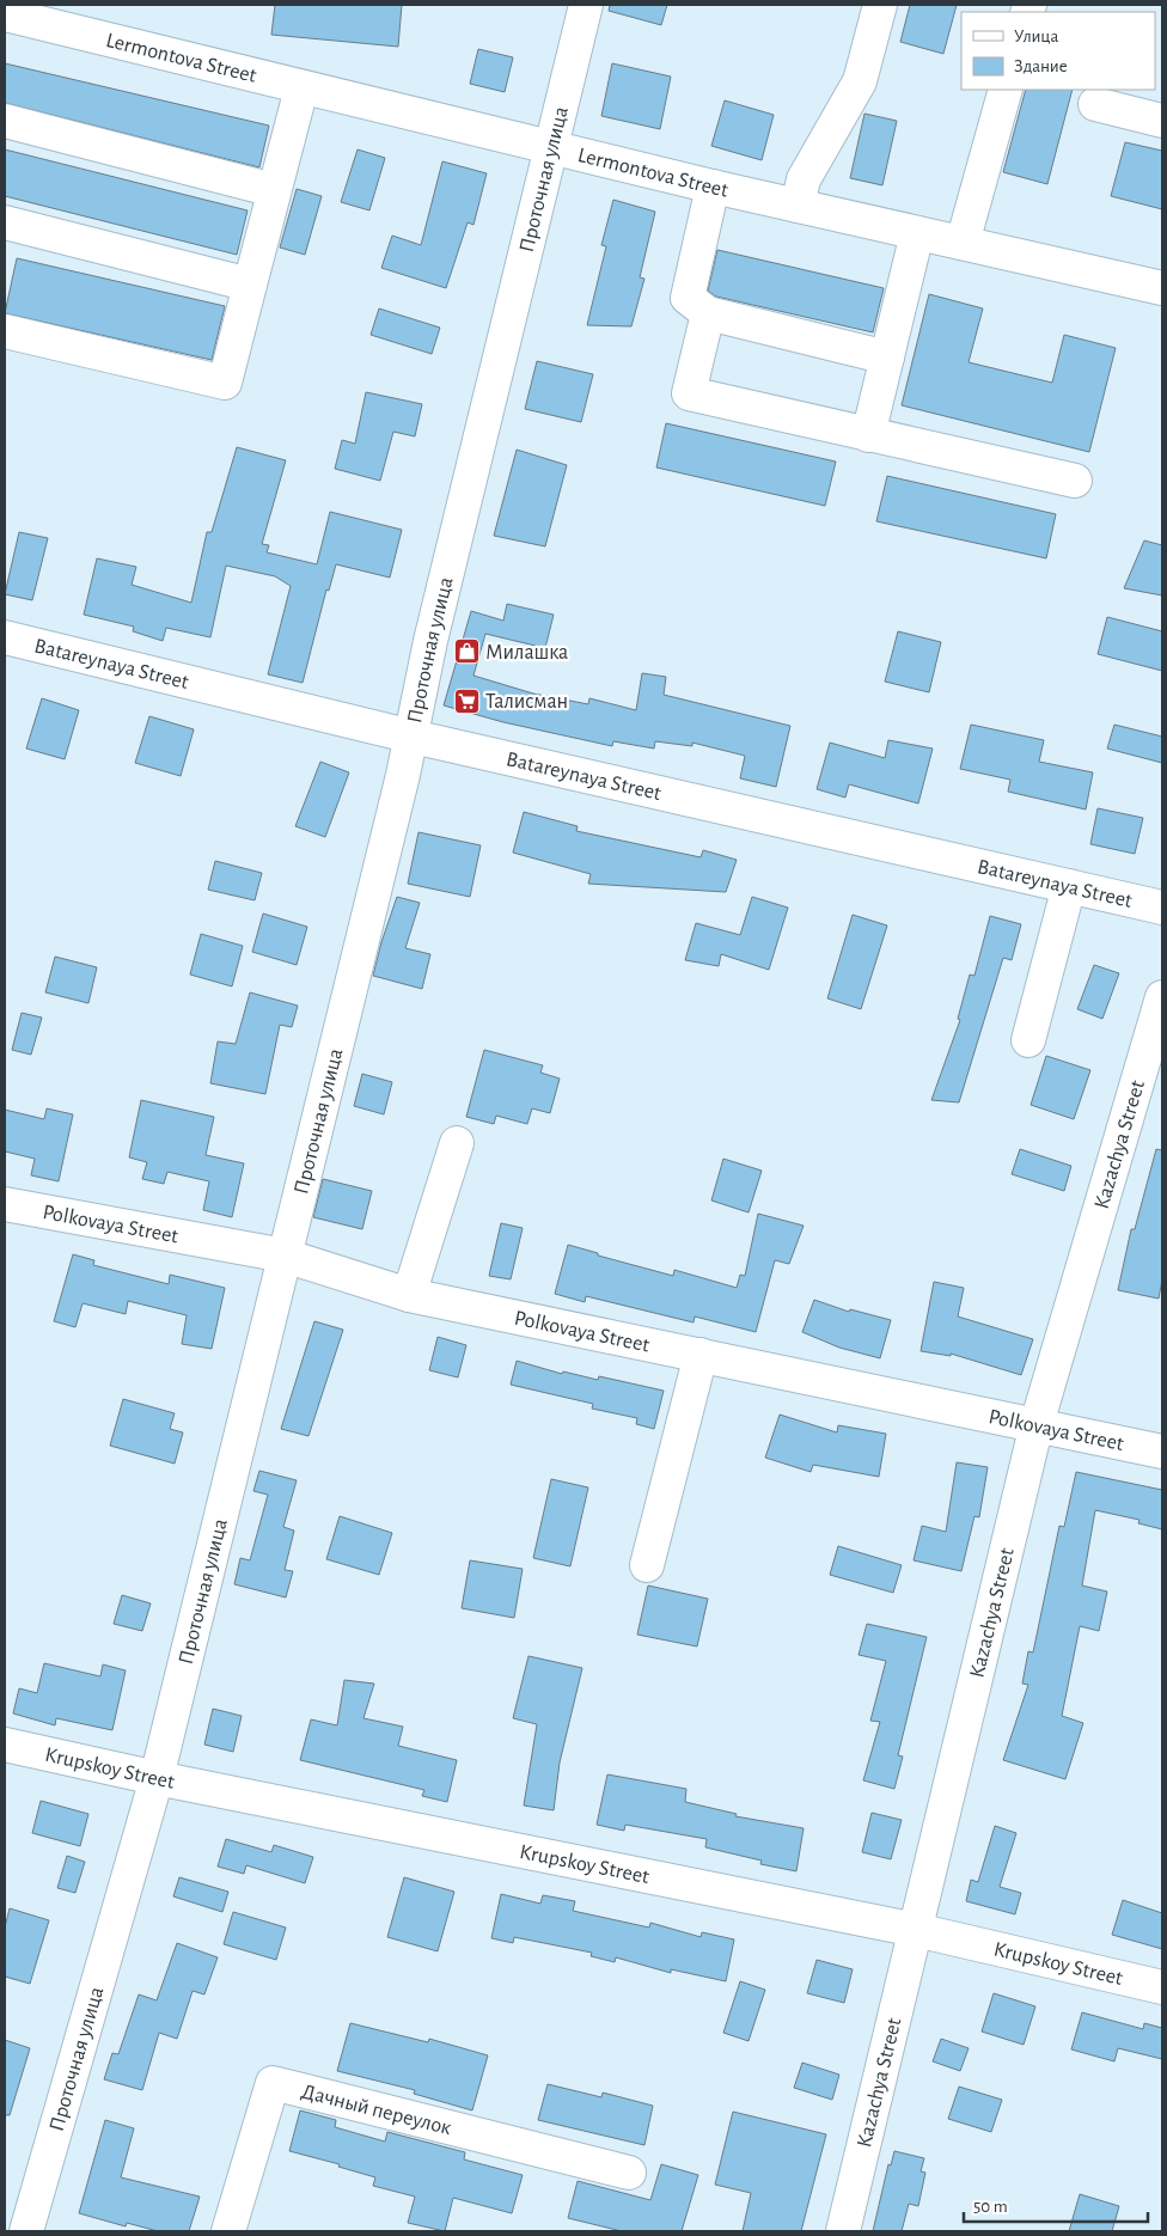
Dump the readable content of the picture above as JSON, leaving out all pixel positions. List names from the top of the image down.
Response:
{
  "streets": {
    "street": [
      "Lermontova Street",
      "Проточная улица",
      "Batareynaya Street",
      "Kazachya Street",
      "Polkovaya Street",
      "Krupskoy Street",
      "Дачный переулок"
    ]
  },
  "crossings": [
    ["Lermontova Street", "Проточная улица"],
    ["Проточная улица", "Batareynaya Street"],
    ["Проточная улица", "Polkovaya Street"],
    ["Проточная улица", "Krupskoy Street"],
    ["Kazachya Street", "Polkovaya Street"],
    ["Kazachya Street", "Krupskoy Street"]
  ],
  "places": {
    "shop": ["Милашка"],
    "supermarket": ["Талисман"]
  },
  "legend": ["Улица", "Здание"],
  "scale_bar": "50 m"
}
